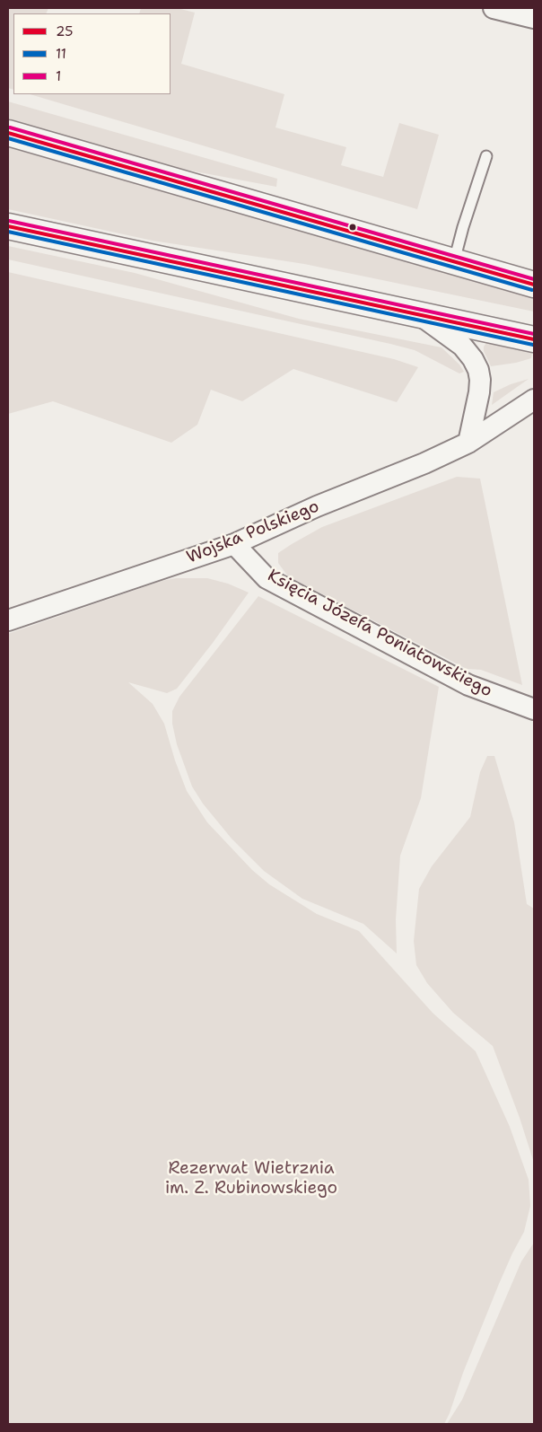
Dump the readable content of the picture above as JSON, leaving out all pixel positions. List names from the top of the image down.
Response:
{
  "streets": {
    "street": ["Wojska Polskiego", "Księcia Józefa Poniatowskiego"]
  },
  "crossings": [
    ["Wojska Polskiego", "Księcia Józefa Poniatowskiego"]
  ],
  "parks": ["Rezerwat Wietrznia im. Z. Rubinowskiego"],
  "lines": ["transit line 1", "transit line 25", "transit line 11"],
  "legend": ["25", "11", "1"]
}
